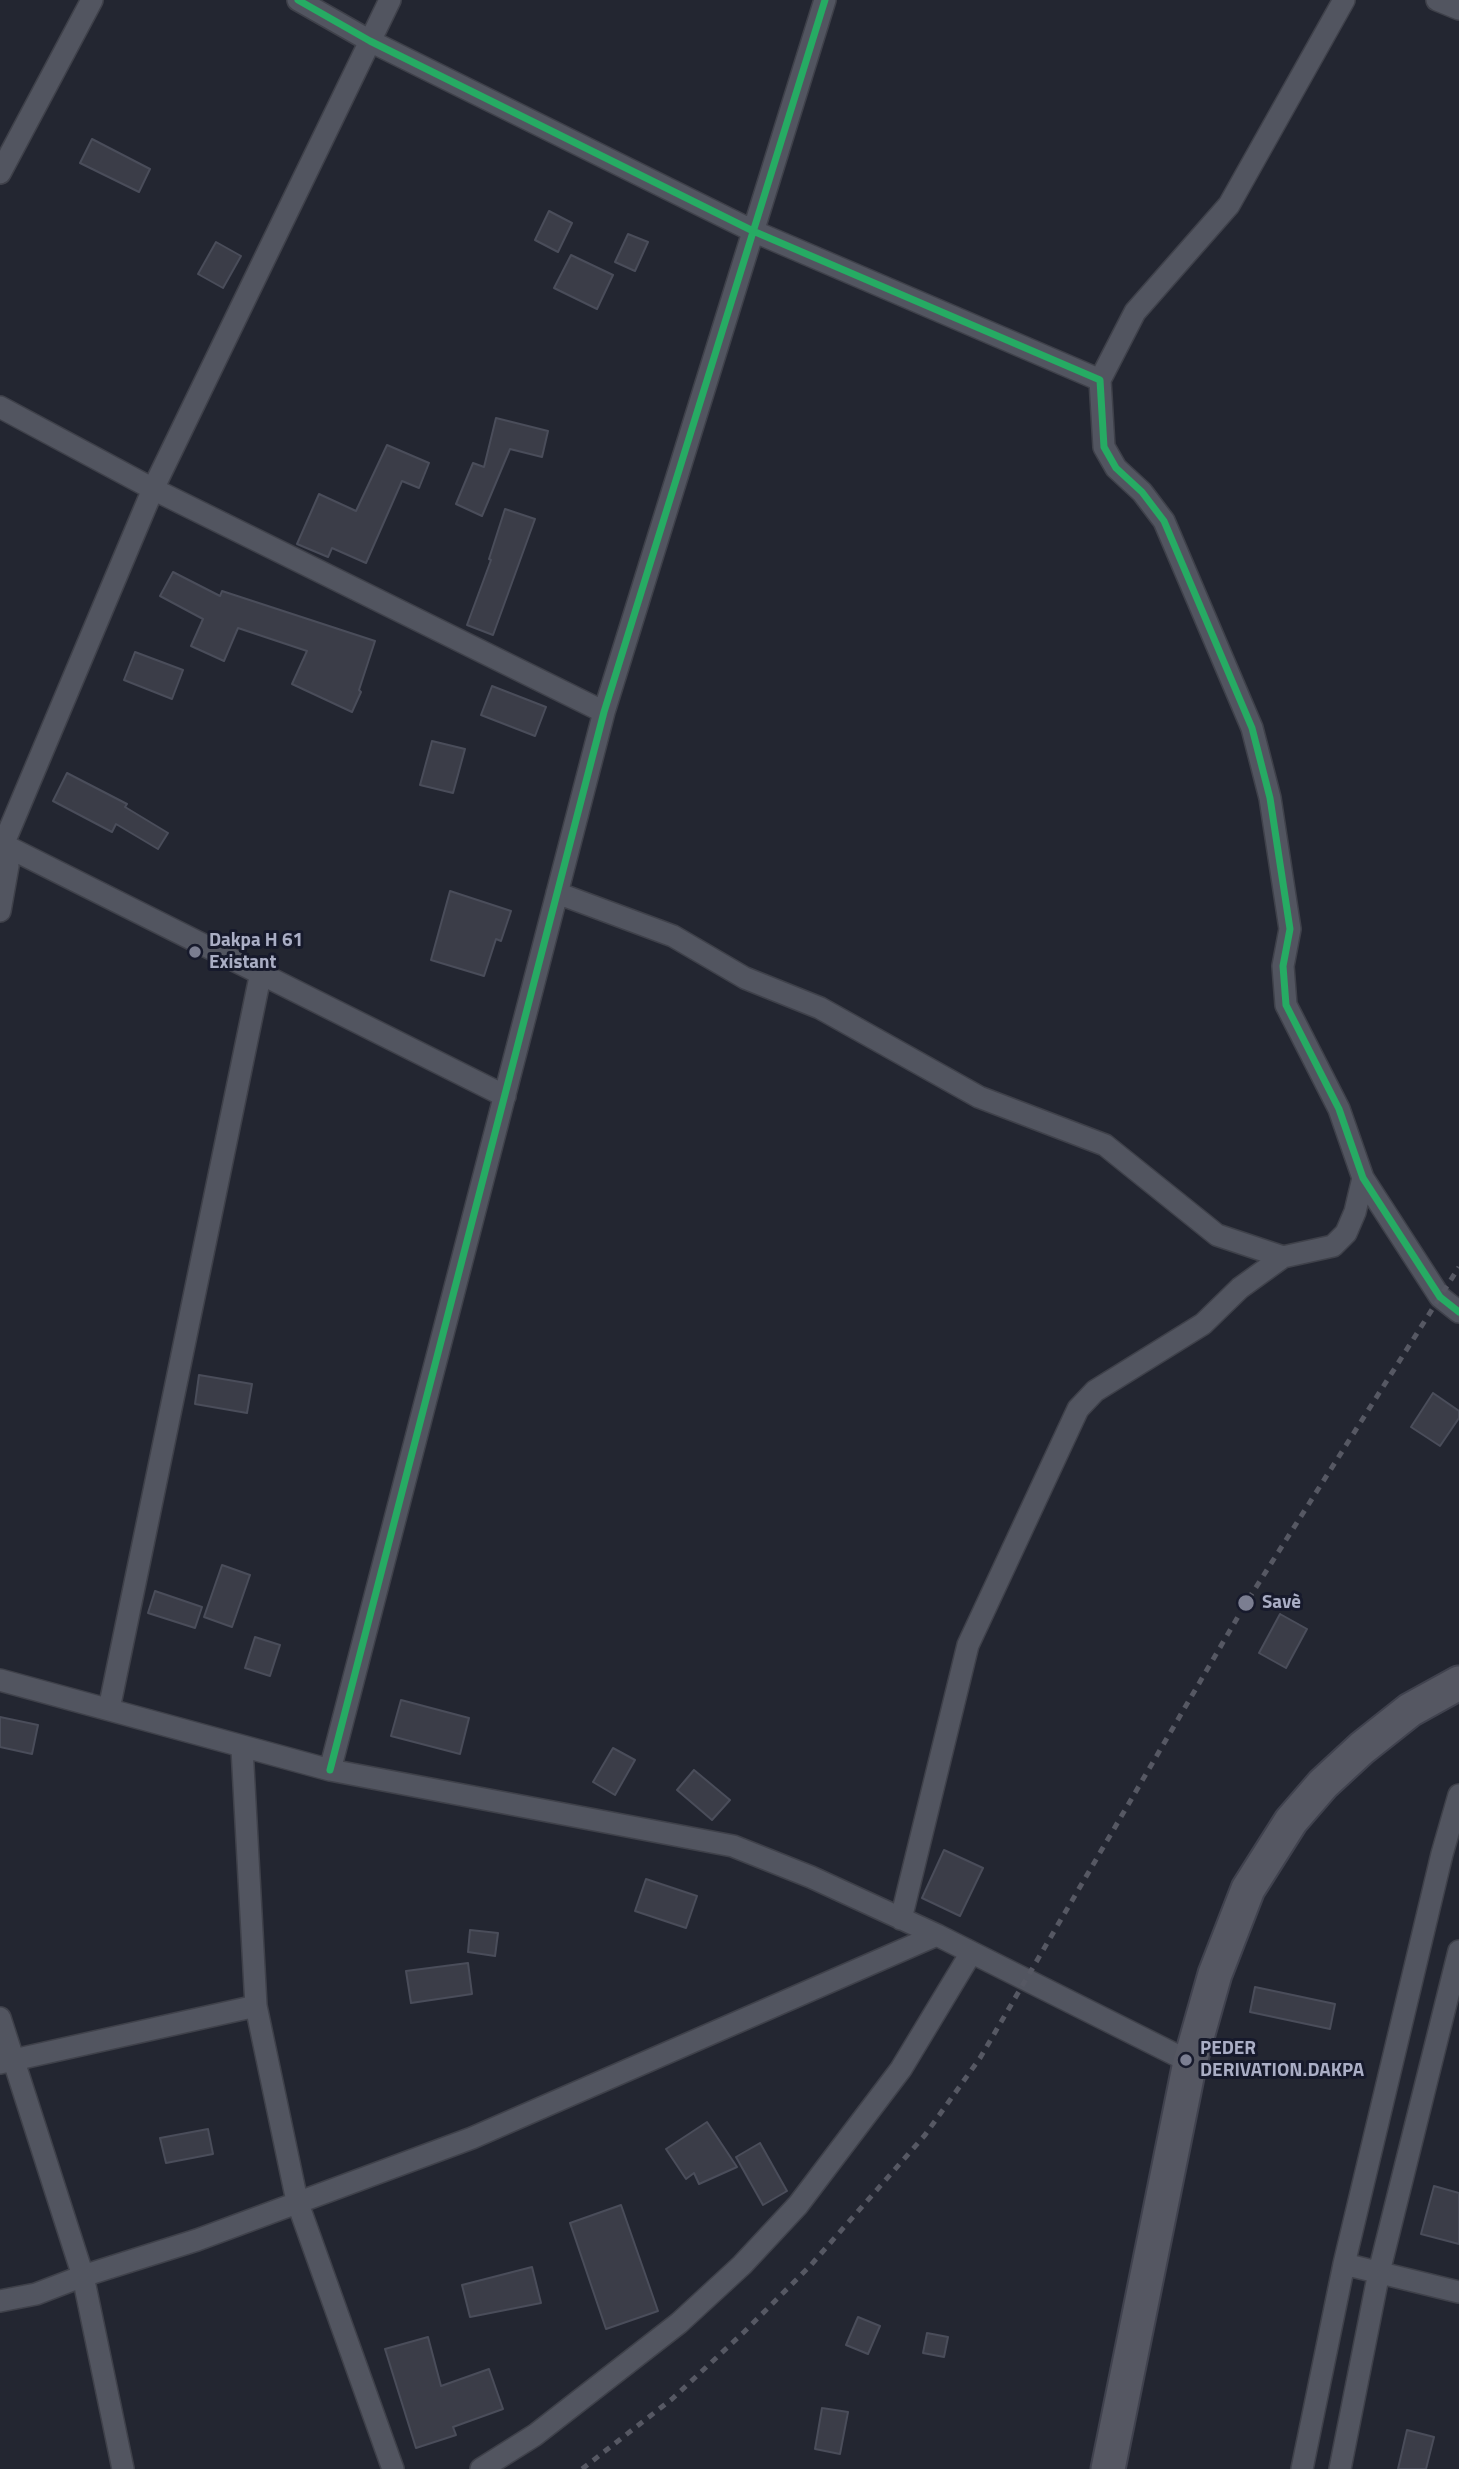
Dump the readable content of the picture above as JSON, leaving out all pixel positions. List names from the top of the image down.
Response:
{
  "places": ["Dakpa H 61 Existant", "Savè", "PEDER DERIVATION.DAKPA"]
}
